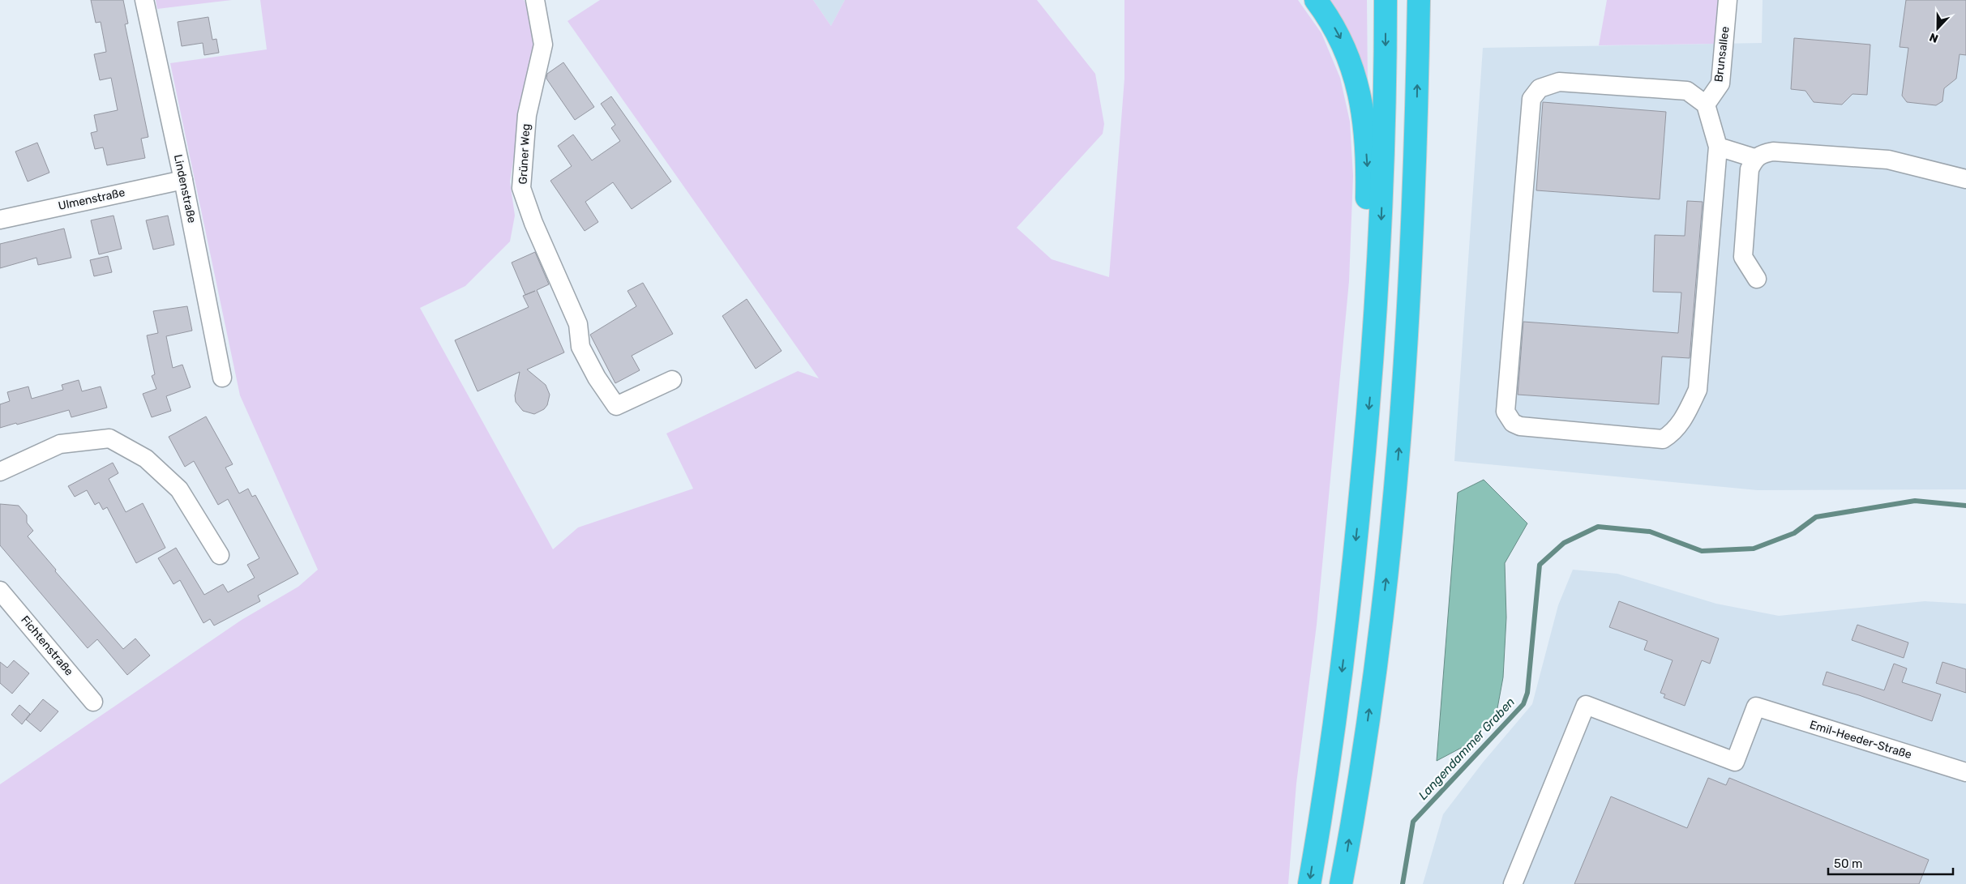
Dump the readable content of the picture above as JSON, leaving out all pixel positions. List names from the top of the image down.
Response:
{
  "streets": {
    "street": [
      "Brunsallee",
      "Grüner Weg",
      "Lindenstraße",
      "Ulmenstraße",
      "Fichtenstraße",
      "Emil-Heeder-Straße"
    ]
  },
  "crossings": [
    ["Lindenstraße", "Ulmenstraße"]
  ],
  "water": ["Langendammer Graben"],
  "scale_bar": "50 m",
  "north": "bottom"
}
